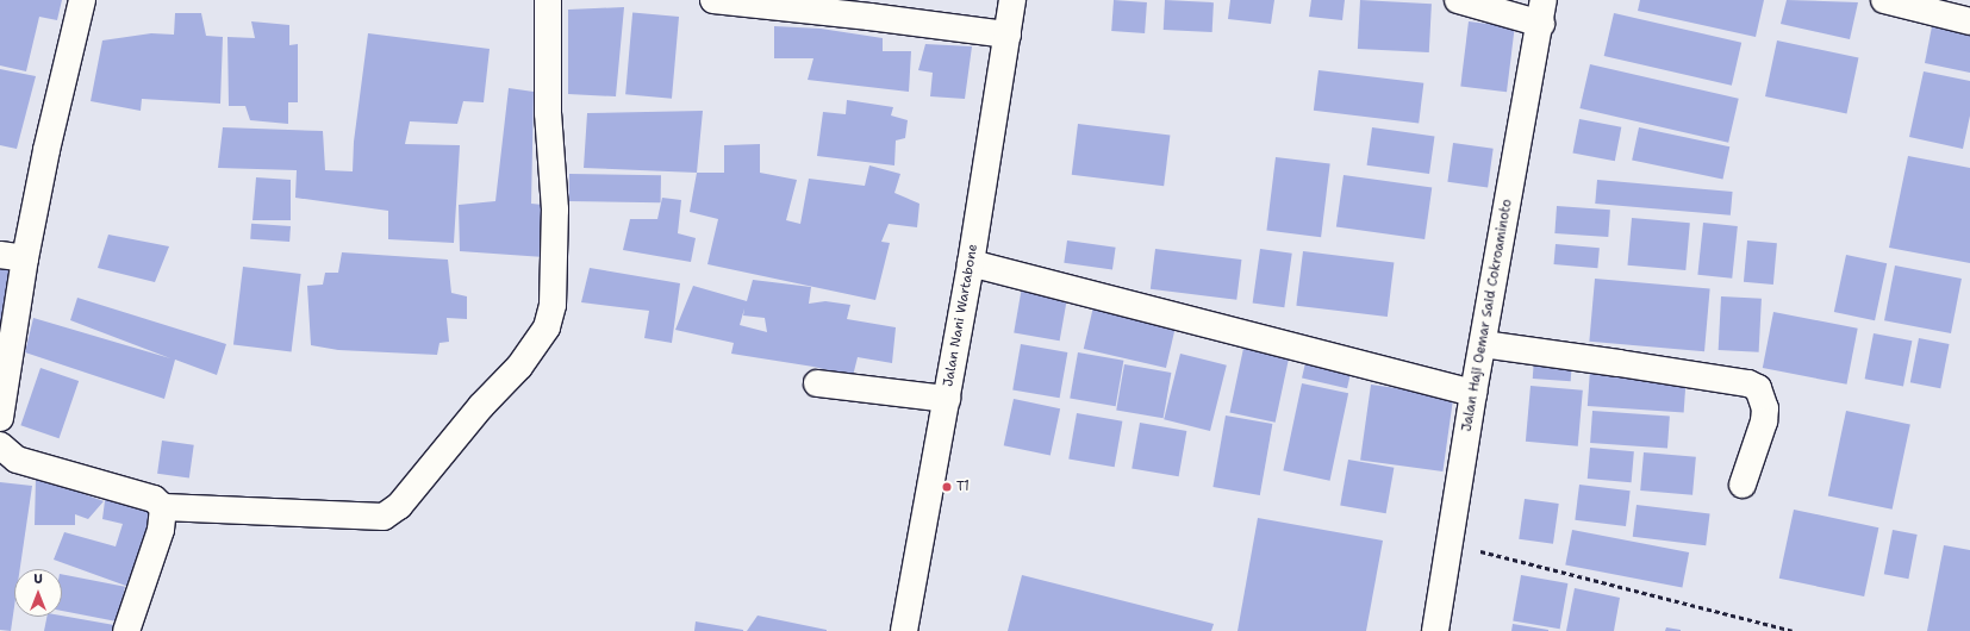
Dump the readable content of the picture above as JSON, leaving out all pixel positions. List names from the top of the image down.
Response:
{
  "streets": {
    "street": ["Jalan Nani Wartabone", "Jalan Haji Oemar Said Cokroaminoto"]
  },
  "places": ["T1"],
  "north": "top"
}
